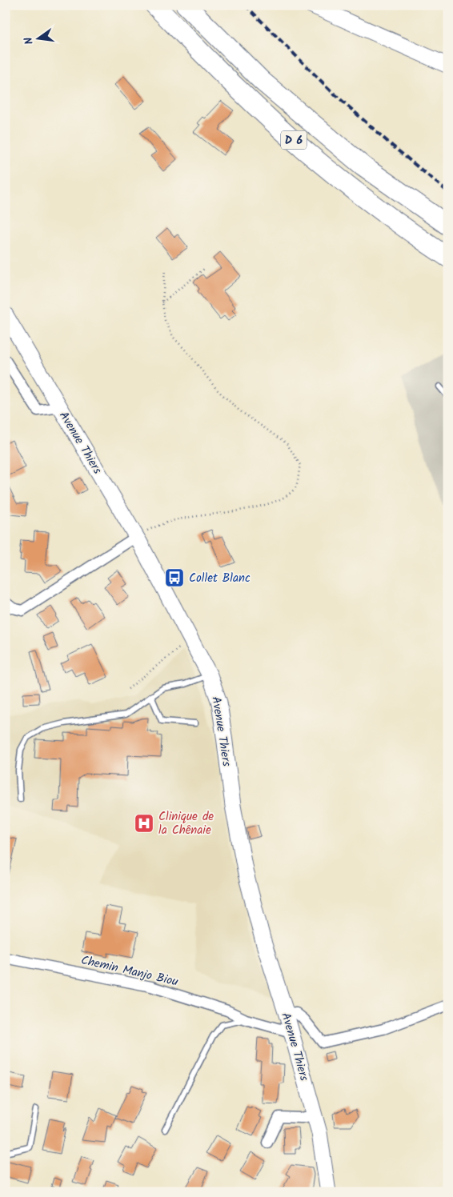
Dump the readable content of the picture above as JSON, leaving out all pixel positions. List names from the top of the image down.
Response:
{
  "streets": {
    "highway": ["D 6"],
    "main road": ["Avenue Thiers"],
    "street": ["Chemin Manjo Biou"]
  },
  "crossings": [
    ["Avenue Thiers", "Chemin Manjo Biou"]
  ],
  "places": {
    "bus stop": ["Collet Blanc"],
    "hospital": ["Clinique de la Chênaie"]
  },
  "north": "left"
}
